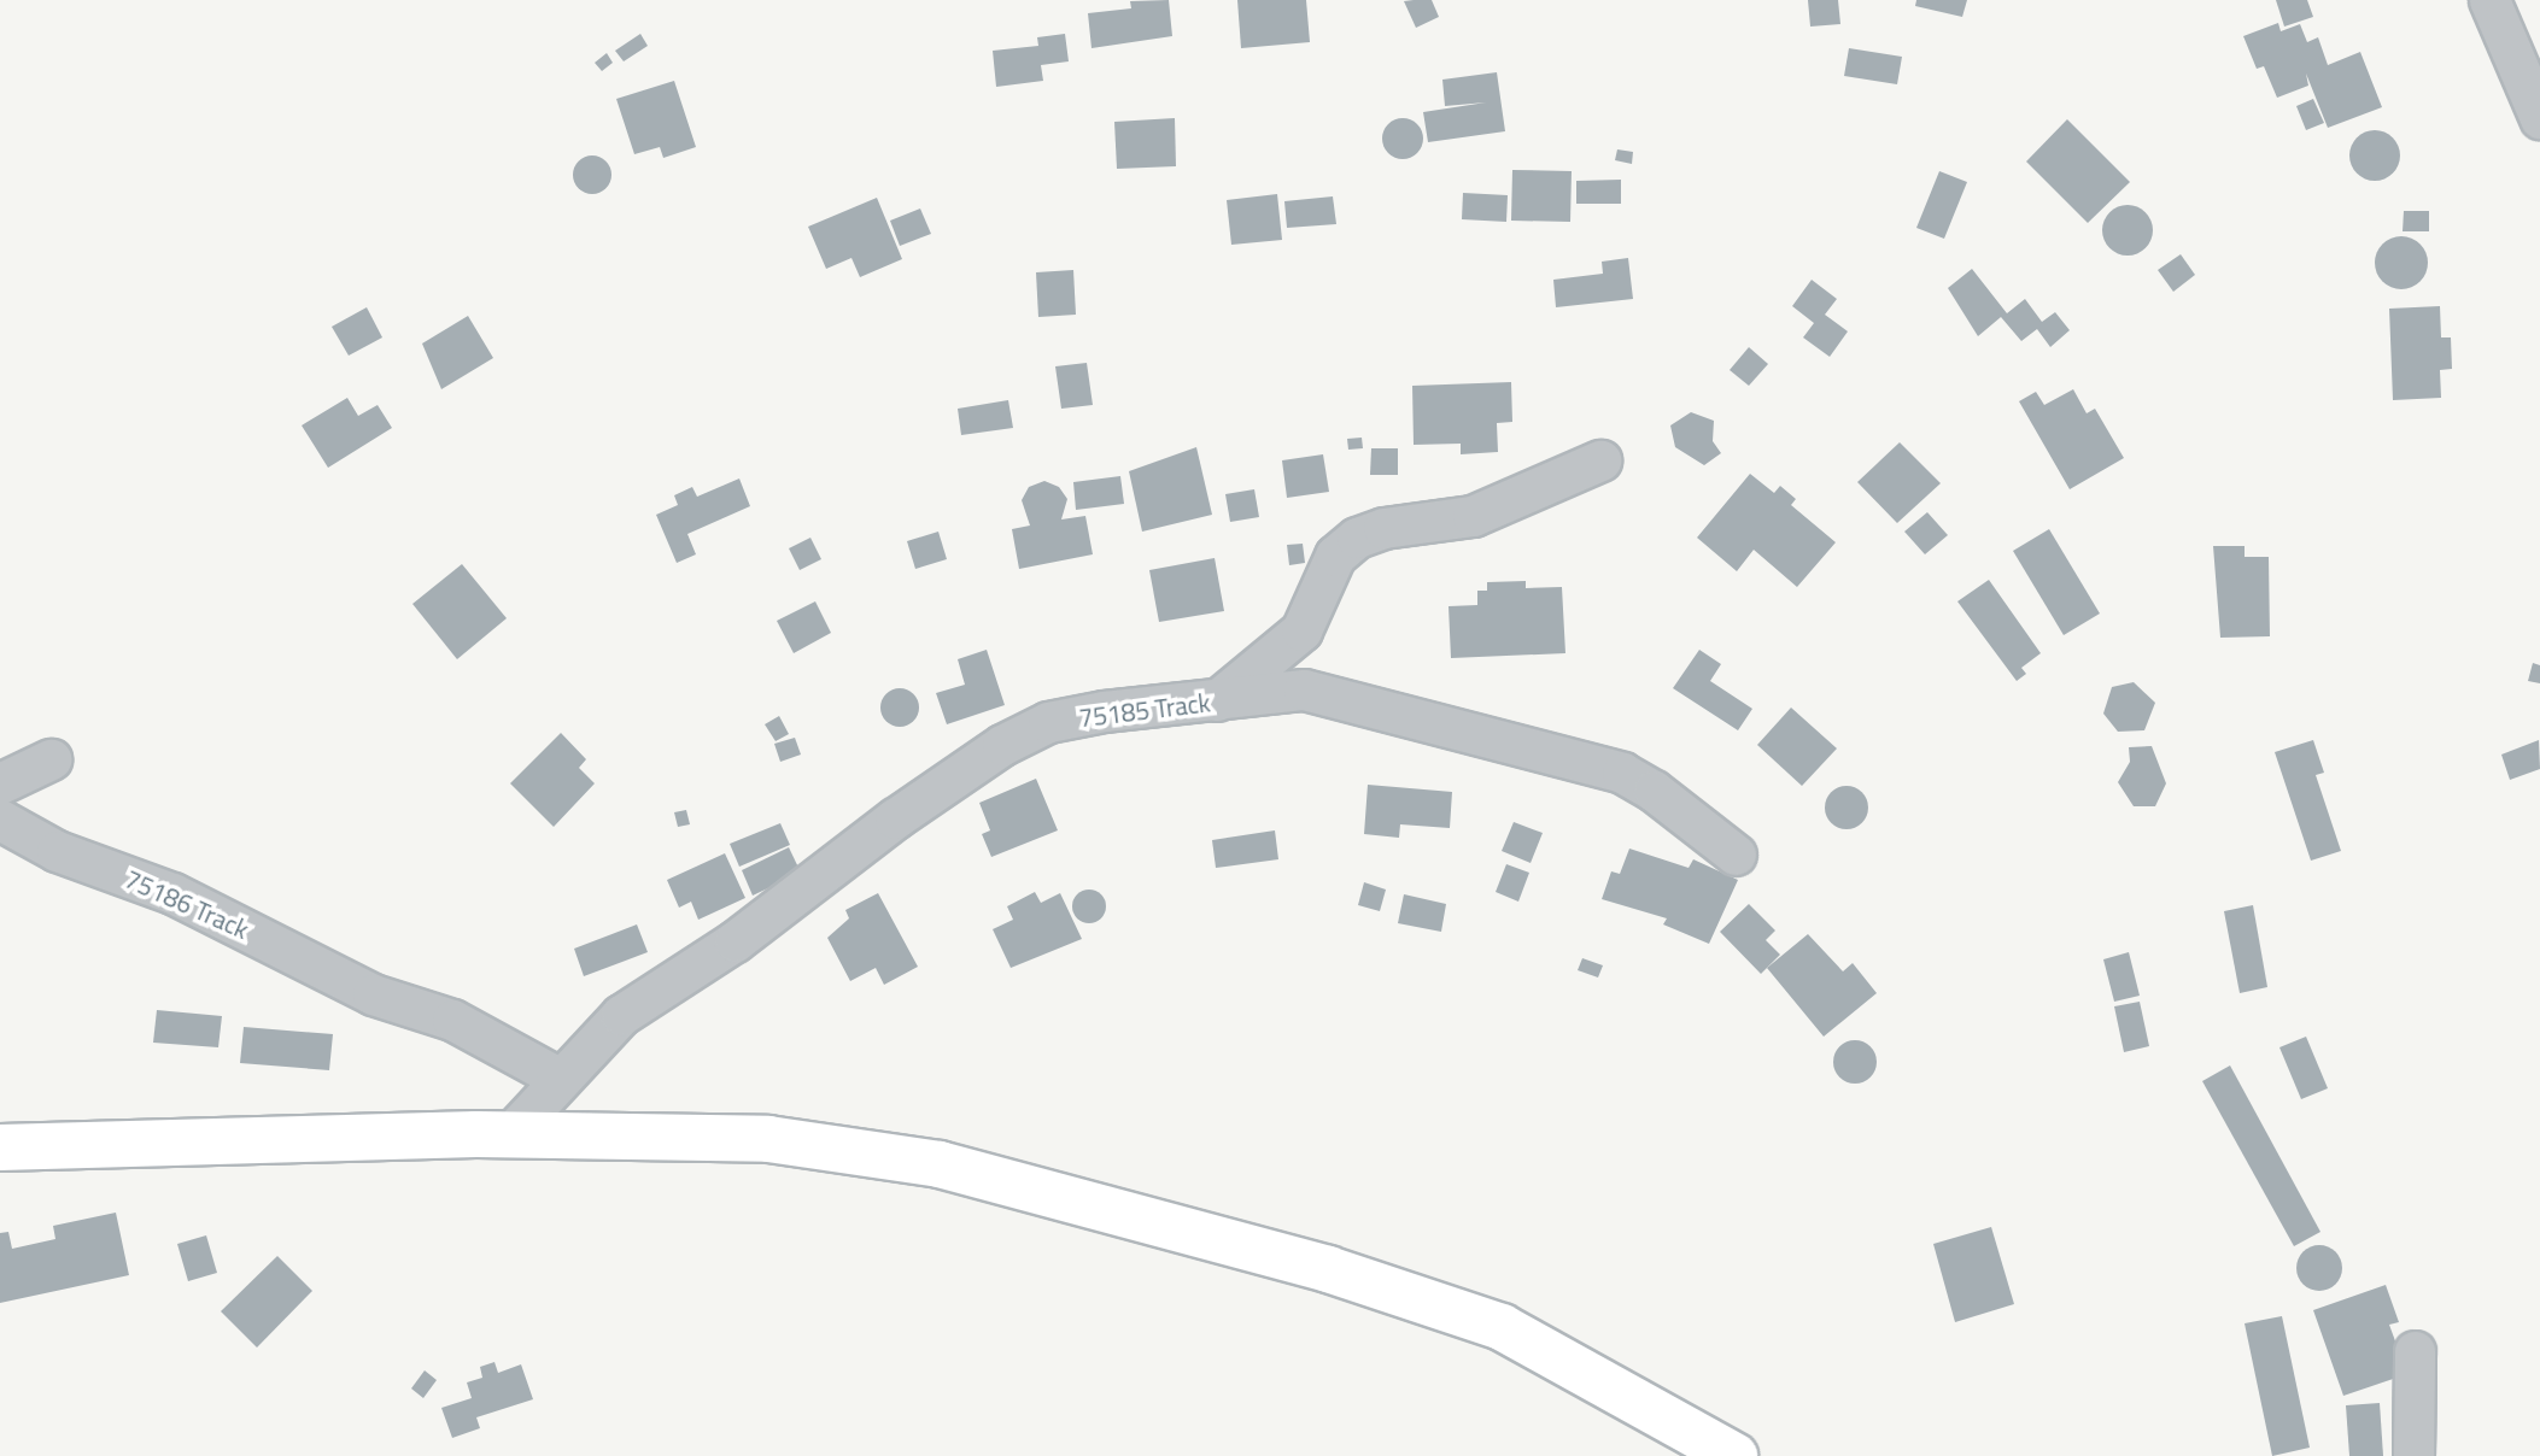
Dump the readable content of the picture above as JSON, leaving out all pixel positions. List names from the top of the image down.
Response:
{
  "streets": {
    "street": ["75185 Track", "75186 Track"]
  },
  "crossings": [
    ["75185 Track", "75186 Track"]
  ]
}
